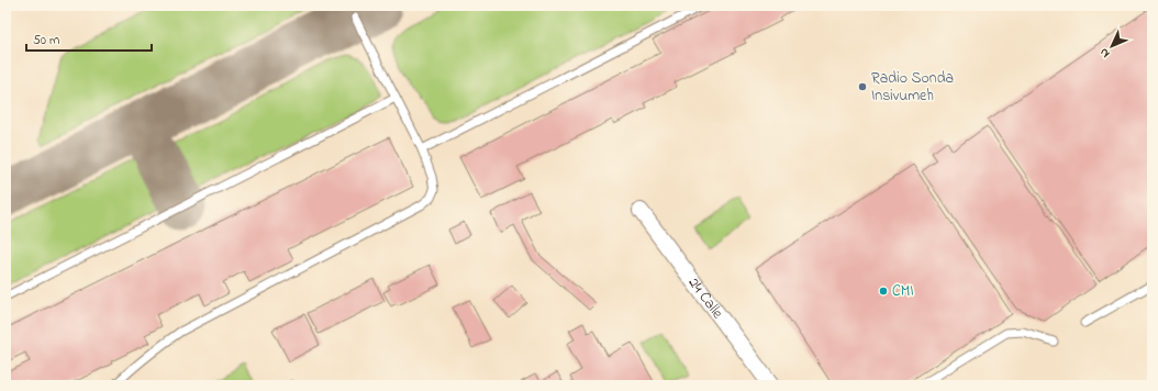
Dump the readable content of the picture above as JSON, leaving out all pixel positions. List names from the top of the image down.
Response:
{
  "streets": {
    "street": ["24 Calle"]
  },
  "places": ["Radio Sonda Insivumeh", "CMI"],
  "scale_bar": "50 m",
  "north": "bottom left"
}
